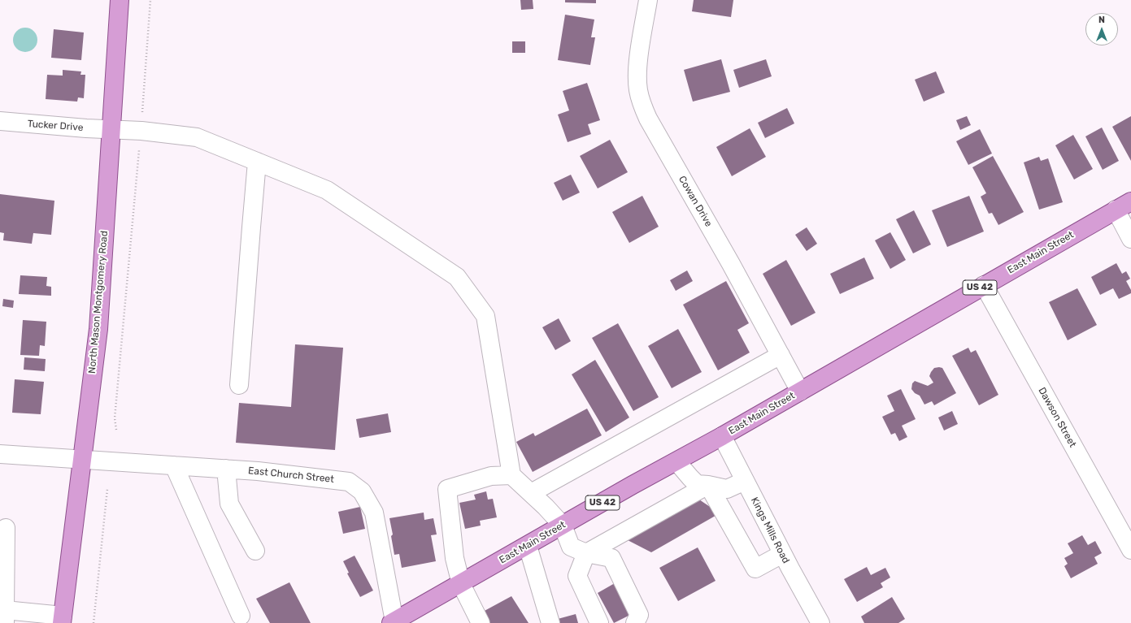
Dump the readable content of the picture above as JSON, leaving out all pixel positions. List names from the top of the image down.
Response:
{
  "streets": {
    "main road": ["East Main Street", "US 42", "North Mason Montgomery Road"],
    "street": [
      "Tucker Drive",
      "Cowan Drive",
      "Dawson Street",
      "East Church Street",
      "Kings Mills Road"
    ]
  },
  "crossings": [
    ["Tucker Drive", "North Mason Montgomery Road"],
    ["Cowan Drive", "East Main Street"],
    ["East Main Street", "Dawson Street"],
    ["East Main Street", "East Church Street"],
    ["East Main Street", "Kings Mills Road"],
    ["North Mason Montgomery Road", "East Church Street"]
  ],
  "north": "top"
}
